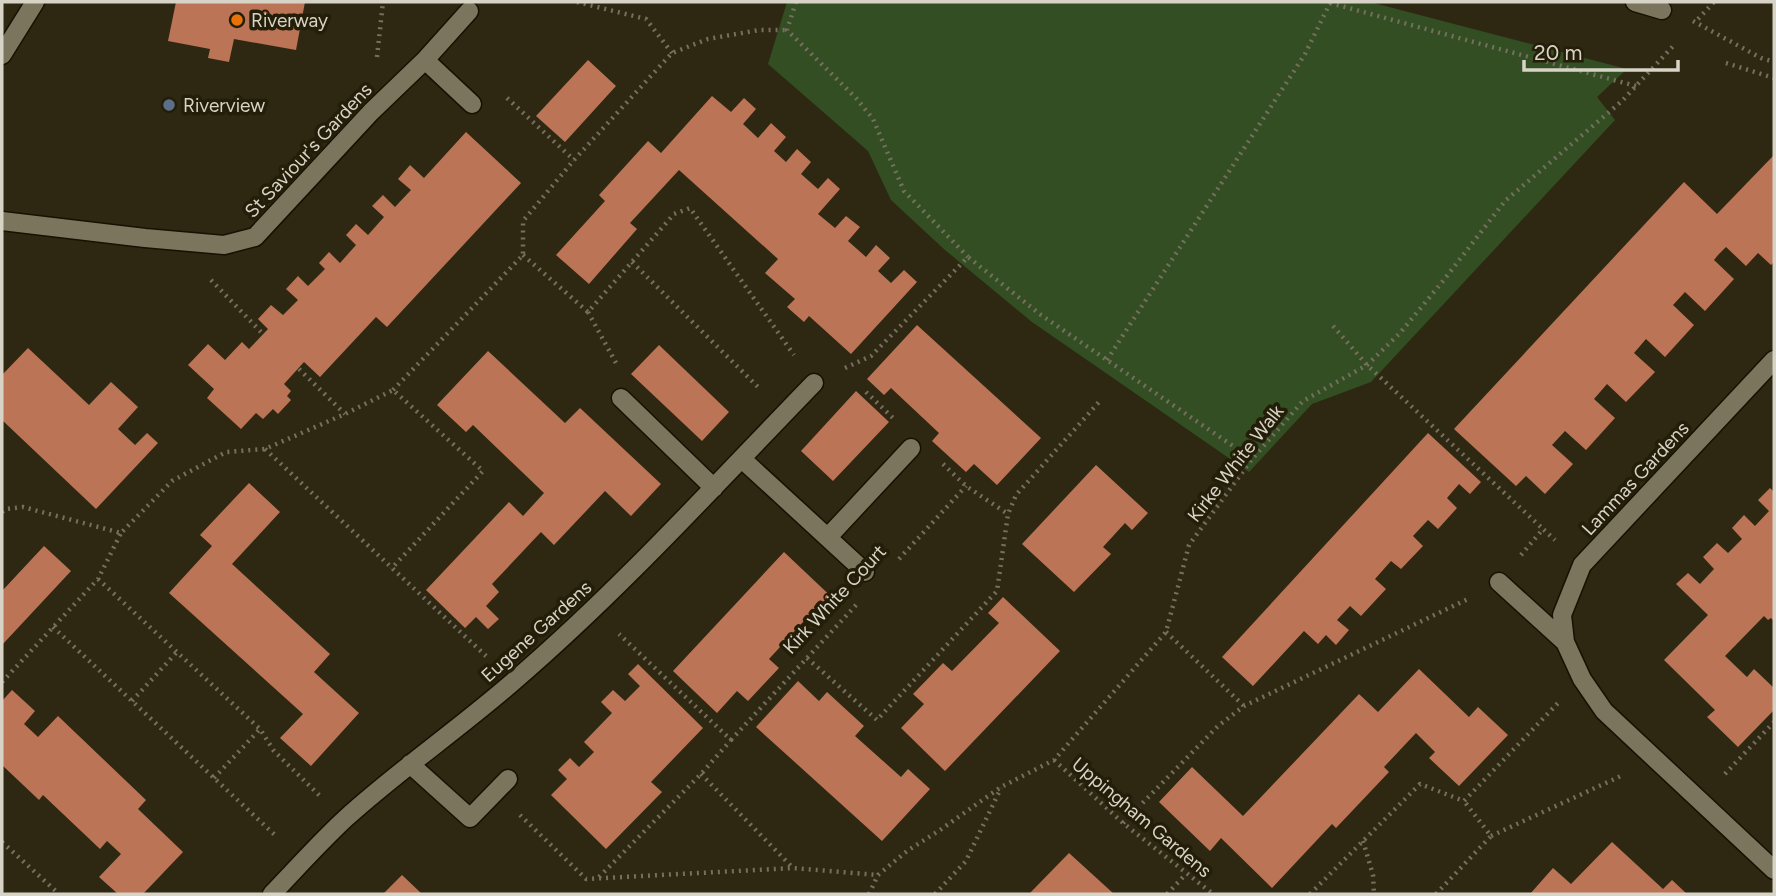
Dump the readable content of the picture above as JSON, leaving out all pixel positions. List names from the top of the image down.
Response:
{
  "streets": {
    "street": [
      "St Saviour's Gardens",
      "Lammas Gardens",
      "Kirk White Court",
      "Eugene Gardens"
    ],
    "path": ["Kirke White Walk", "Uppingham Gardens"]
  },
  "crossings": [
    ["Kirke White Walk", "Uppingham Gardens"],
    ["Kirk White Court", "Eugene Gardens"]
  ],
  "places": ["Riverway", "Riverview"],
  "scale_bar": "20 m"
}
